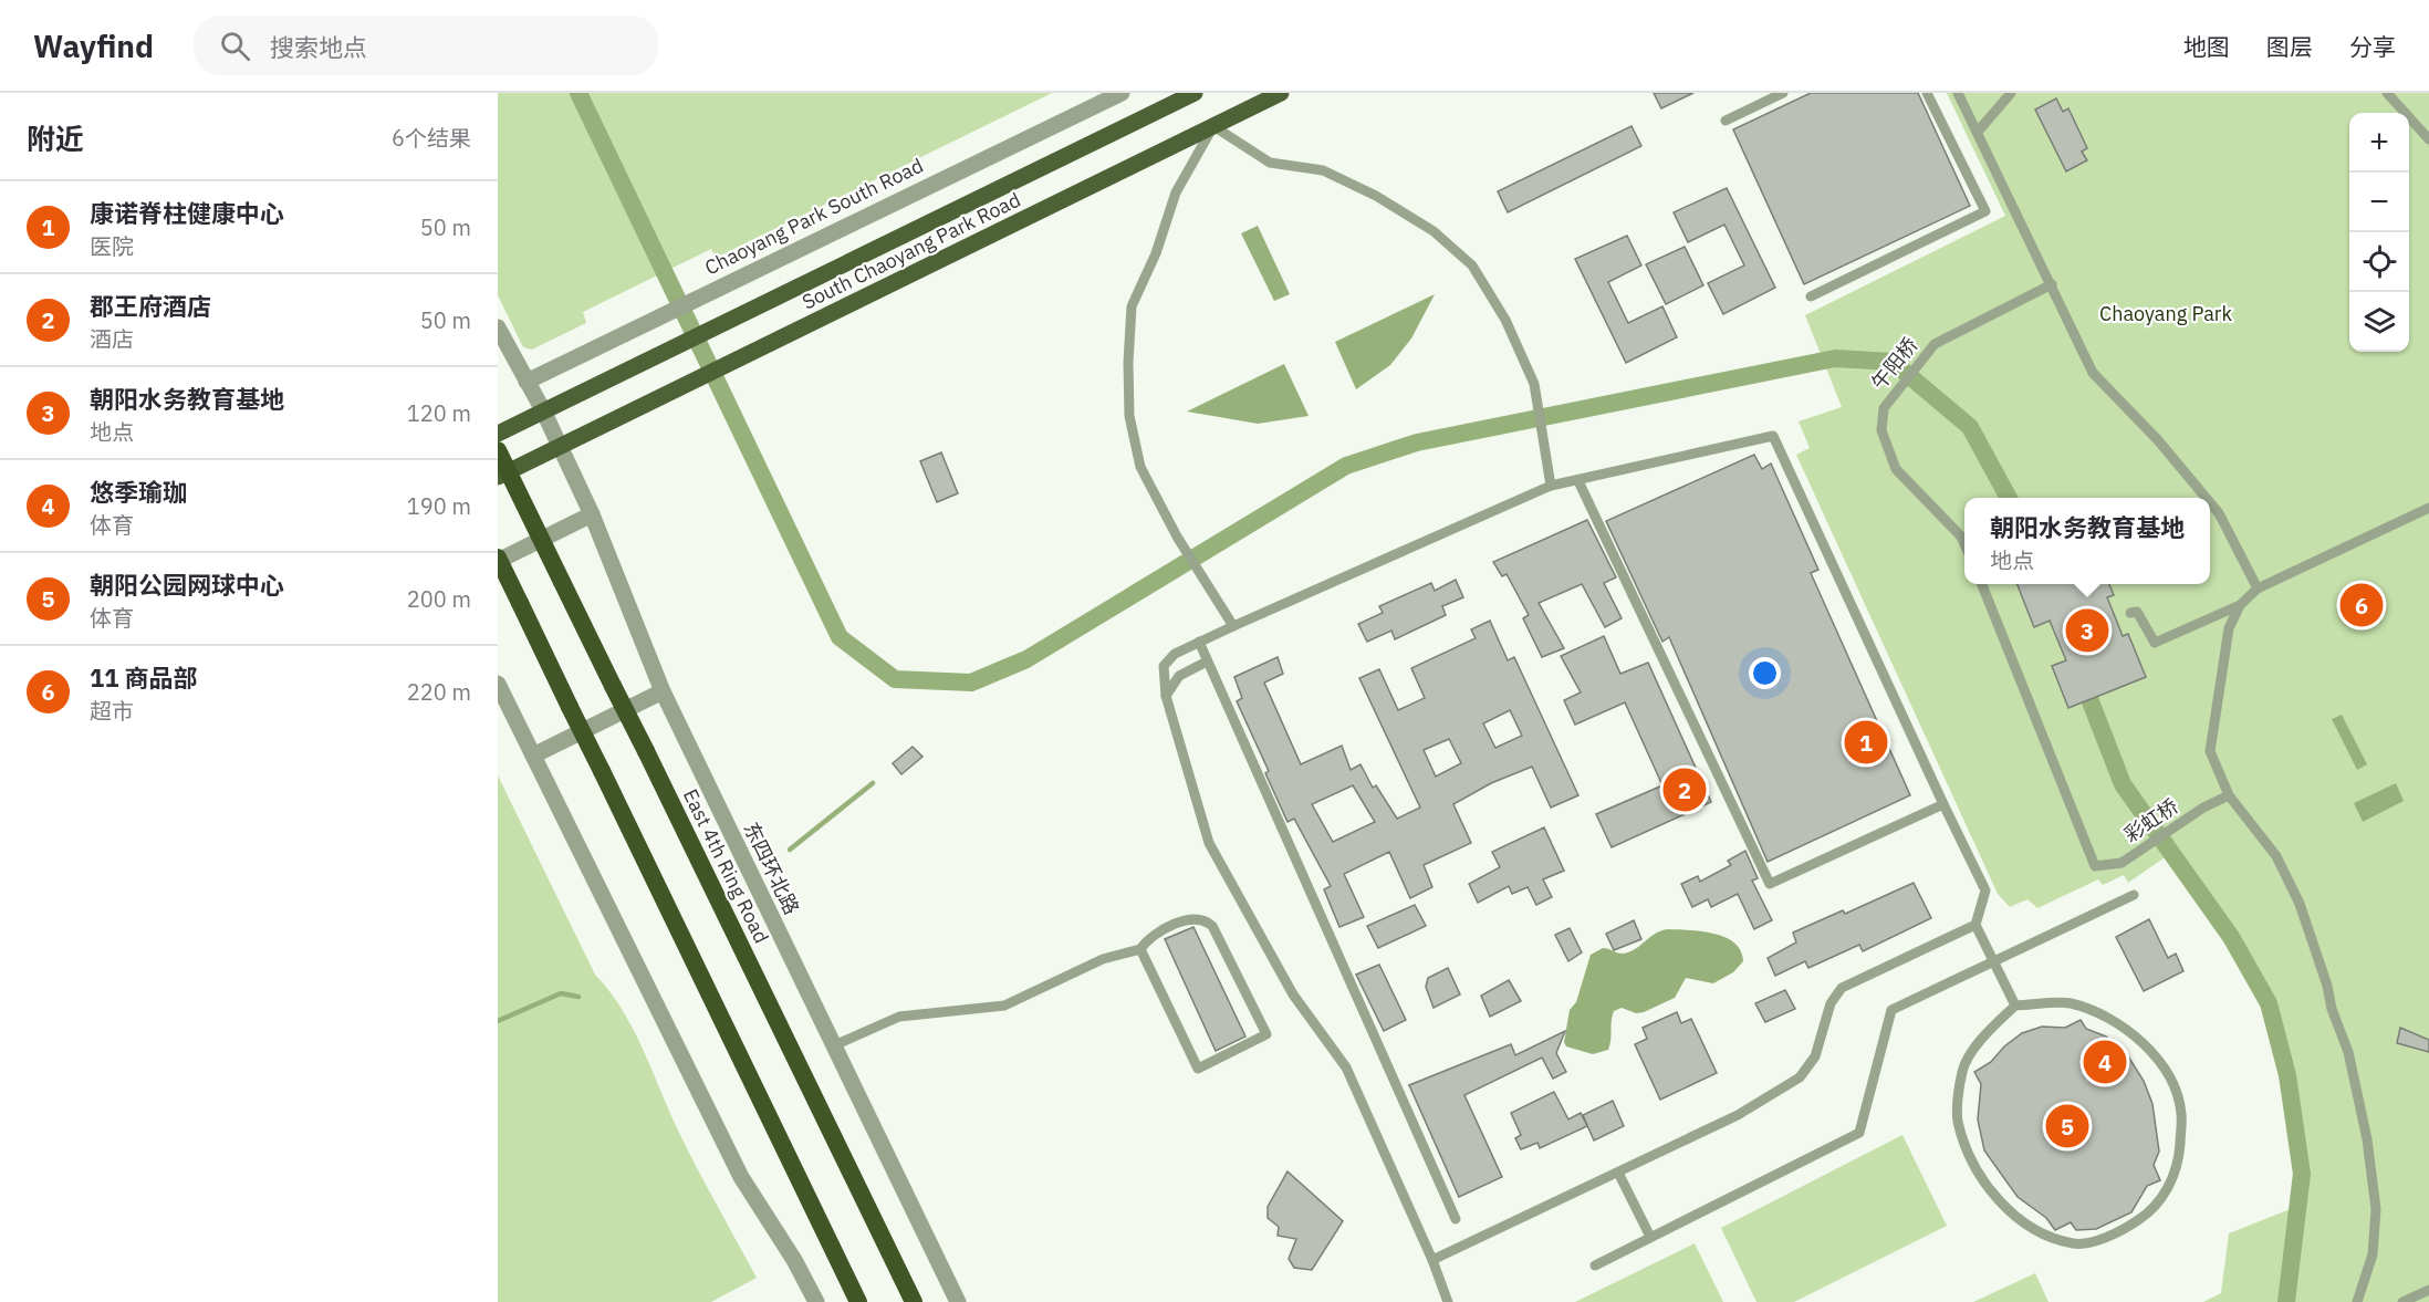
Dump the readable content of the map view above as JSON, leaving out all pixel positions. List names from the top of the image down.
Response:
{
  "streets": {
    "highway": ["East 4th Ring Road"],
    "main road": ["South Chaoyang Park Road"],
    "street": ["Chaoyang Park South Road", "东四环北路"],
    "lane": ["午阳桥", "彩虹桥"]
  },
  "crossings": [
    ["Chaoyang Park South Road", "东四环北路"],
    ["South Chaoyang Park Road", "东四环北路"]
  ],
  "parks": ["Chaoyang Park"],
  "page": {
    "header": "Wayfind",
    "search": "搜索地点",
    "nav": ["地图", "图层", "分享"],
    "heading": ["附近", "6个结果"],
    "map_buttons": ["+", "−"],
    "list": [
      {
        "mark": "1",
        "name": "康诺脊柱健康中心",
        "note": "医院",
        "value": "50 m"
      },
      {
        "mark": "2",
        "name": "郡王府酒店",
        "note": "酒店",
        "value": "50 m"
      },
      {
        "mark": "3",
        "name": "朝阳水务教育基地",
        "note": "地点",
        "value": "120 m"
      },
      {
        "mark": "4",
        "name": "悠季瑜珈",
        "note": "体育",
        "value": "190 m"
      },
      {
        "mark": "5",
        "name": "朝阳公园网球中心",
        "note": "体育",
        "value": "200 m"
      },
      {
        "mark": "6",
        "name": "11 商品部",
        "note": "超市",
        "value": "220 m"
      }
    ],
    "popup": ["朝阳水务教育基地", "地点"],
    "pins": [
      "6",
      "3",
      "1",
      "2",
      "4",
      "5"
    ]
  }
}
